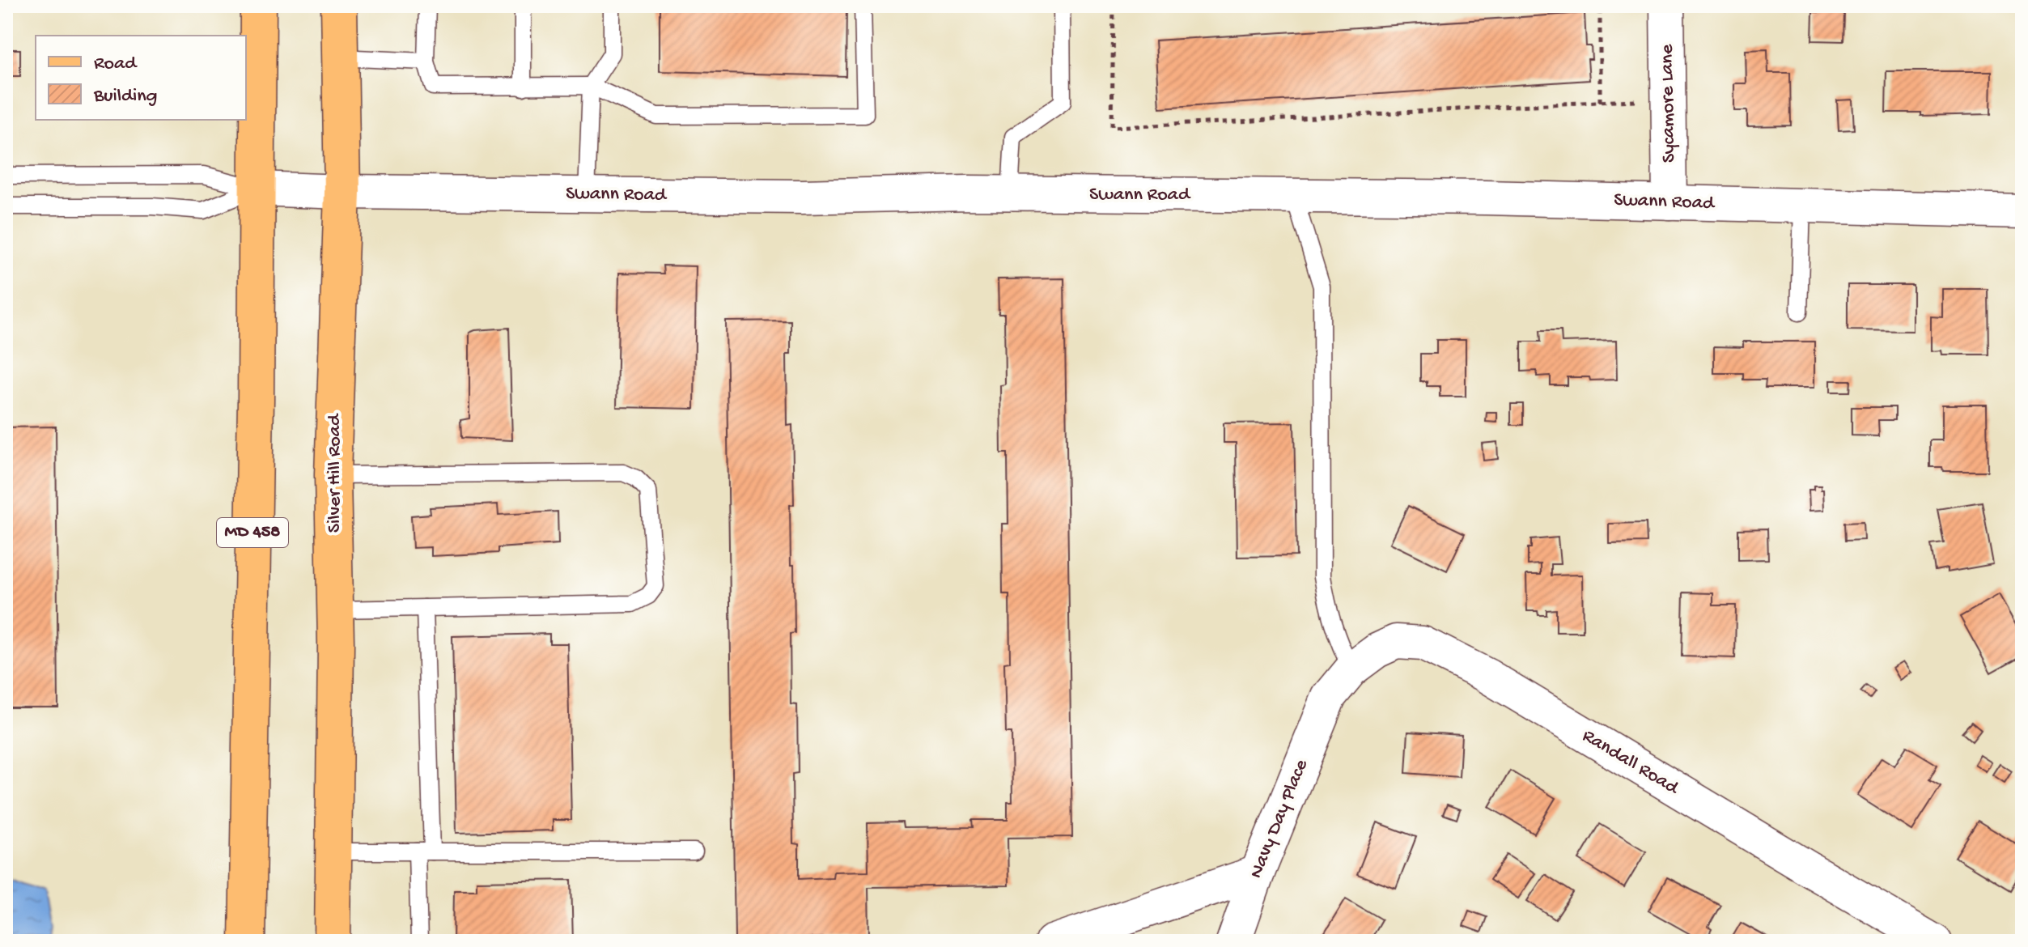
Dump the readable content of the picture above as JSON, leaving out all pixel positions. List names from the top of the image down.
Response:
{
  "streets": {
    "main road": ["Silver Hill Road", "MD 458"],
    "street": [
      "Sycamore Lane",
      "Swann Road",
      "Randall Road",
      "Navy Day Place"
    ]
  },
  "crossings": [
    ["Sycamore Lane", "Swann Road"],
    ["Swann Road", "Silver Hill Road"],
    ["Swann Road", "MD 458"],
    ["Randall Road", "Navy Day Place"]
  ],
  "legend": ["Road", "Building"]
}
